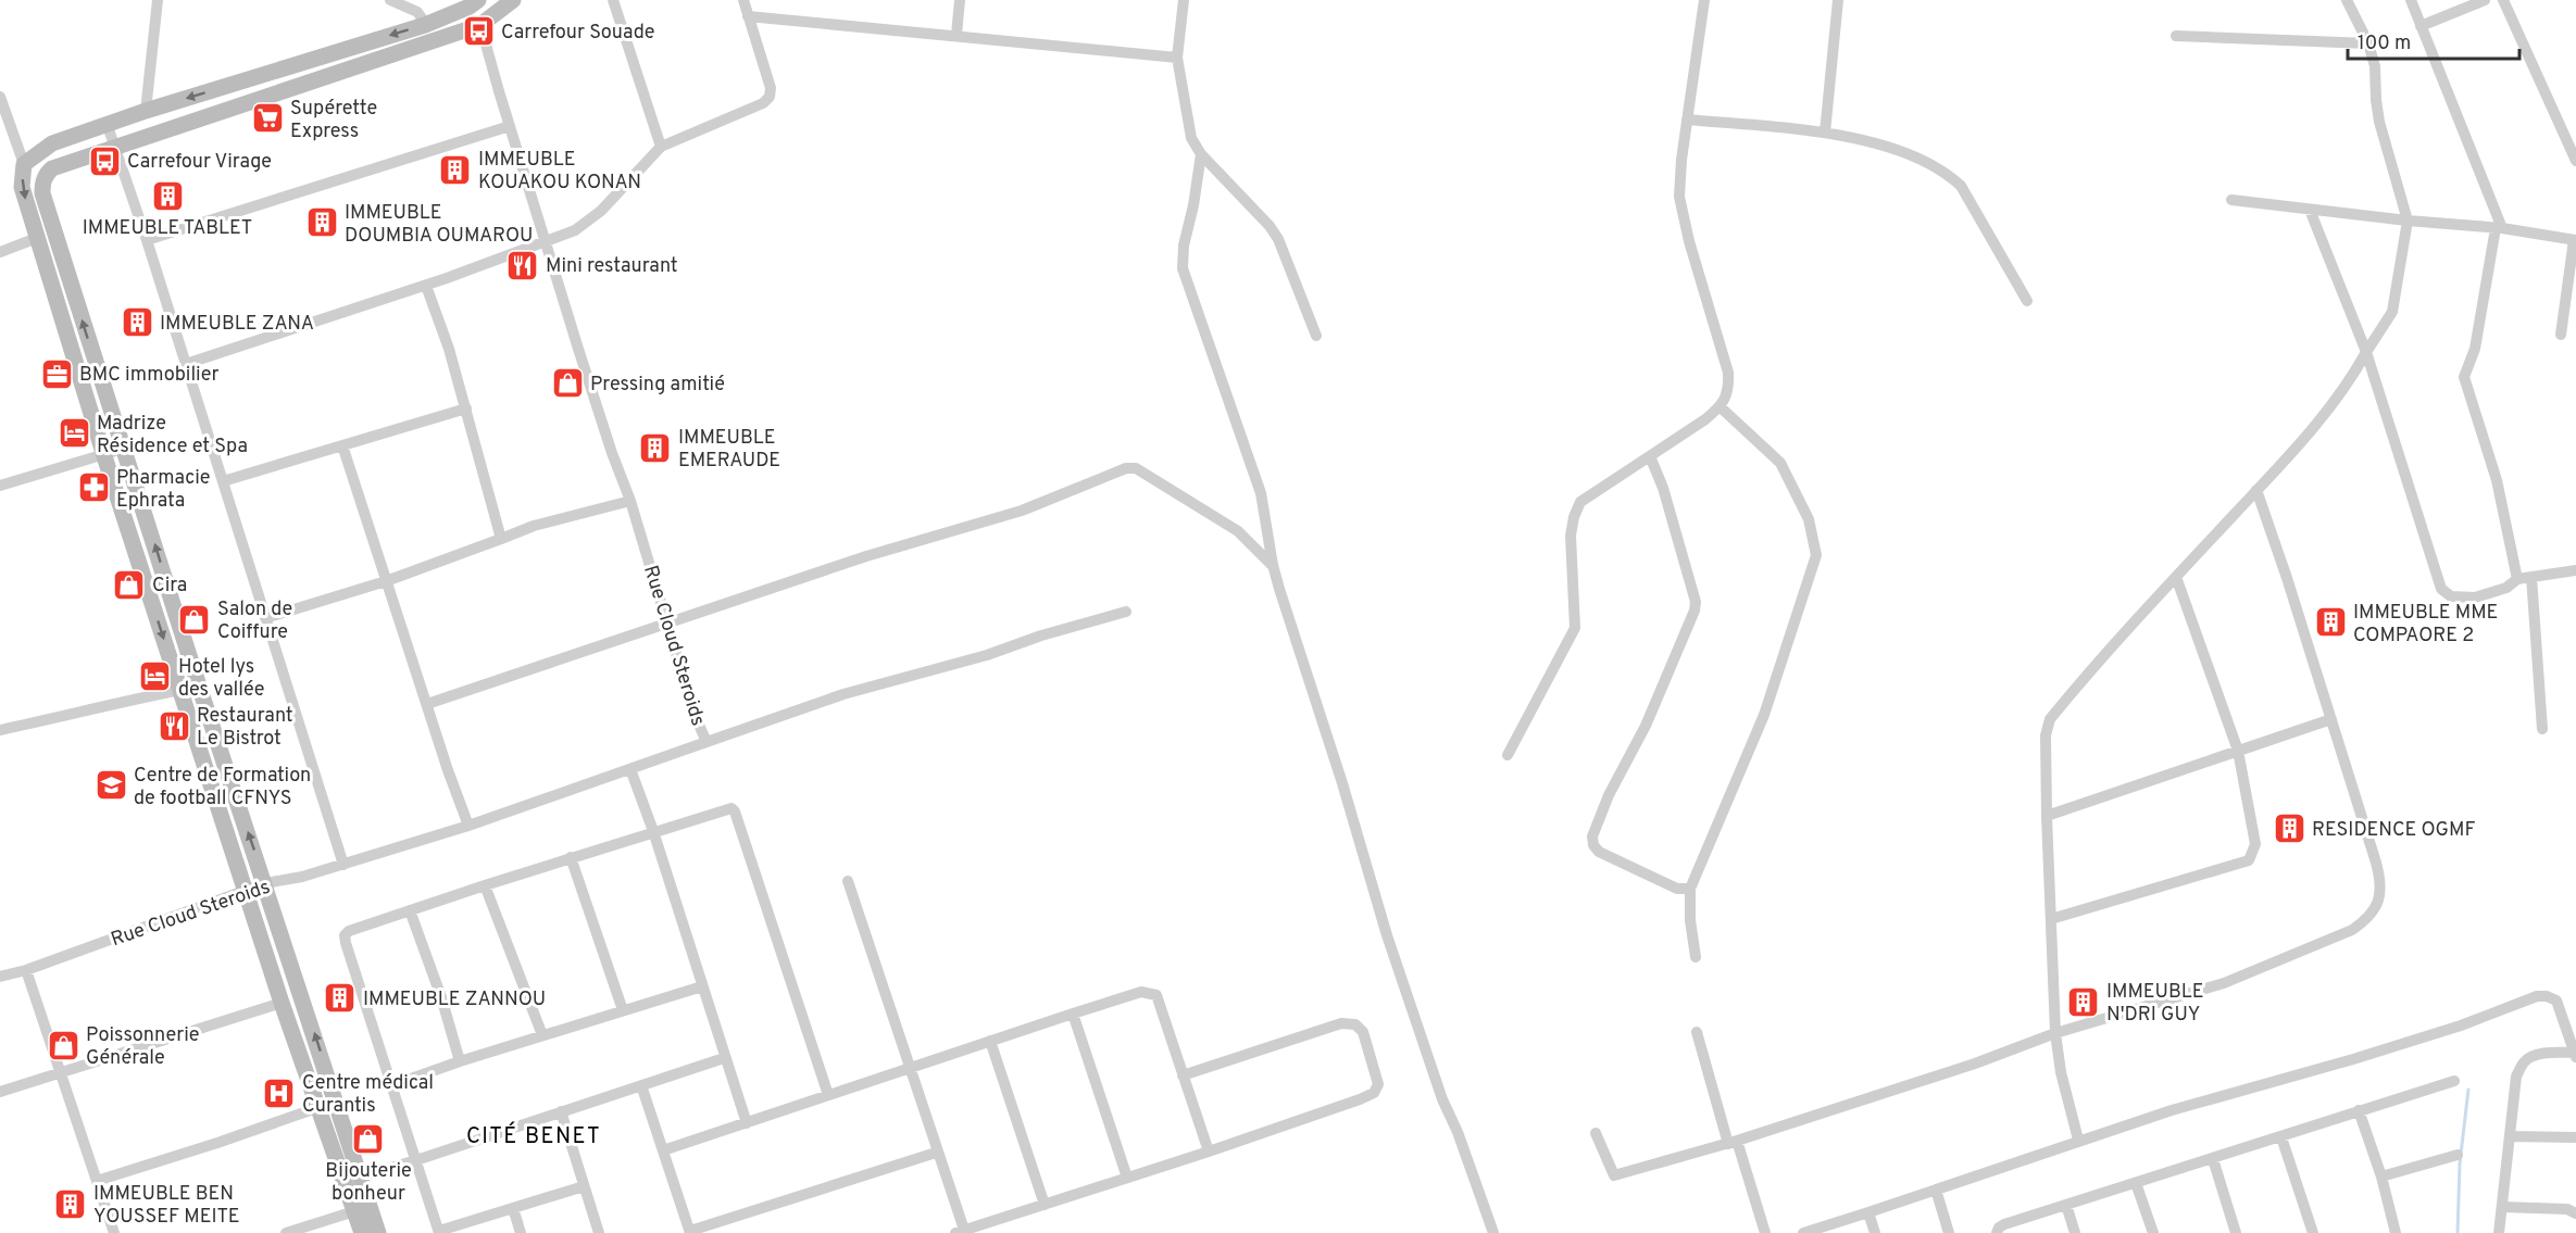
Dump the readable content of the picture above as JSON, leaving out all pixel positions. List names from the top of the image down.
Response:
{
  "streets": {
    "street": ["Rue Cloud Steroids"]
  },
  "districts": ["CITÉ BENET"],
  "places": {
    "bus stop": ["Carrefour Souade", "Carrefour Virage"],
    "supermarket": ["Supérette Express"],
    "building": [
      "IMMEUBLE KOUAKOU KONAN",
      "IMMEUBLE TABLET",
      "IMMEUBLE DOUMBIA OUMAROU",
      "IMMEUBLE ZANA",
      "IMMEUBLE EMERAUDE",
      "IMMEUBLE MME COMPAORE 2",
      "RESIDENCE OGMF",
      "IMMEUBLE ZANNOU",
      "IMMEUBLE N'DRI GUY",
      "IMMEUBLE BEN YOUSSEF MEITE"
    ],
    "restaurant": ["Mini restaurant", "Restaurant Le Bistrot"],
    "office": ["BMC immobilier"],
    "shop": [
      "Pressing amitié",
      "Cira",
      "Salon de Coiffure",
      "Poissonnerie Générale",
      "Bijouterie bonheur"
    ],
    "hotel": ["Madrize Résidence et Spa", "Hotel lys des vallée"],
    "pharmacy": ["Pharmacie Ephrata"],
    "school or university": ["Centre de Formation de football CFNYS"],
    "hospital": ["Centre médical Curantis"]
  },
  "scale_bar": "100 m"
}
